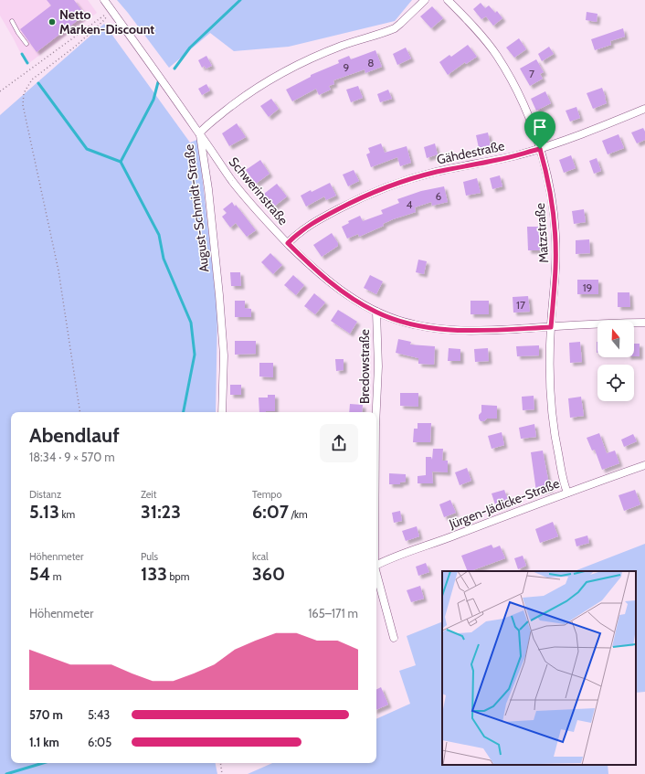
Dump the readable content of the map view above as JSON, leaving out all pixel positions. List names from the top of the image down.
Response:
{
  "streets": {
    "street": [
      "Gähdestraße",
      "Schwerinstraße",
      "August-Schmidt-Straße",
      "Matzstraße",
      "Bredowstraße",
      "Jürgen-Jädicke-Straße"
    ]
  },
  "crossings": [
    ["Gähdestraße", "Schwerinstraße"],
    ["Gähdestraße", "Matzstraße"],
    ["Schwerinstraße", "August-Schmidt-Straße"],
    ["Schwerinstraße", "Matzstraße"],
    ["Schwerinstraße", "Bredowstraße"],
    ["Matzstraße", "Jürgen-Jädicke-Straße"]
  ],
  "places": ["Netto Marken-Discount"],
  "house_numbers": [
    "8",
    "9",
    "7",
    "6",
    "4",
    "19",
    "17"
  ],
  "north": "top",
  "page": {
    "heading": ["Abendlauf", "18:34 · 9 × 570 m"],
    "stats": [
      ["Distanz", "5.13 km"],
      ["Zeit", "31:23"],
      ["Tempo", "6:07 /km"],
      ["Höhenmeter", "54 m"],
      ["Puls", "133 bpm"],
      ["kcal", "360"]
    ],
    "chart": ["Höhenmeter", "165–171 m"],
    "list": [
      {
        "name": "570 m",
        "note": "5:43"
      },
      {
        "name": "1.1 km",
        "note": "6:05"
      }
    ]
  }
}
